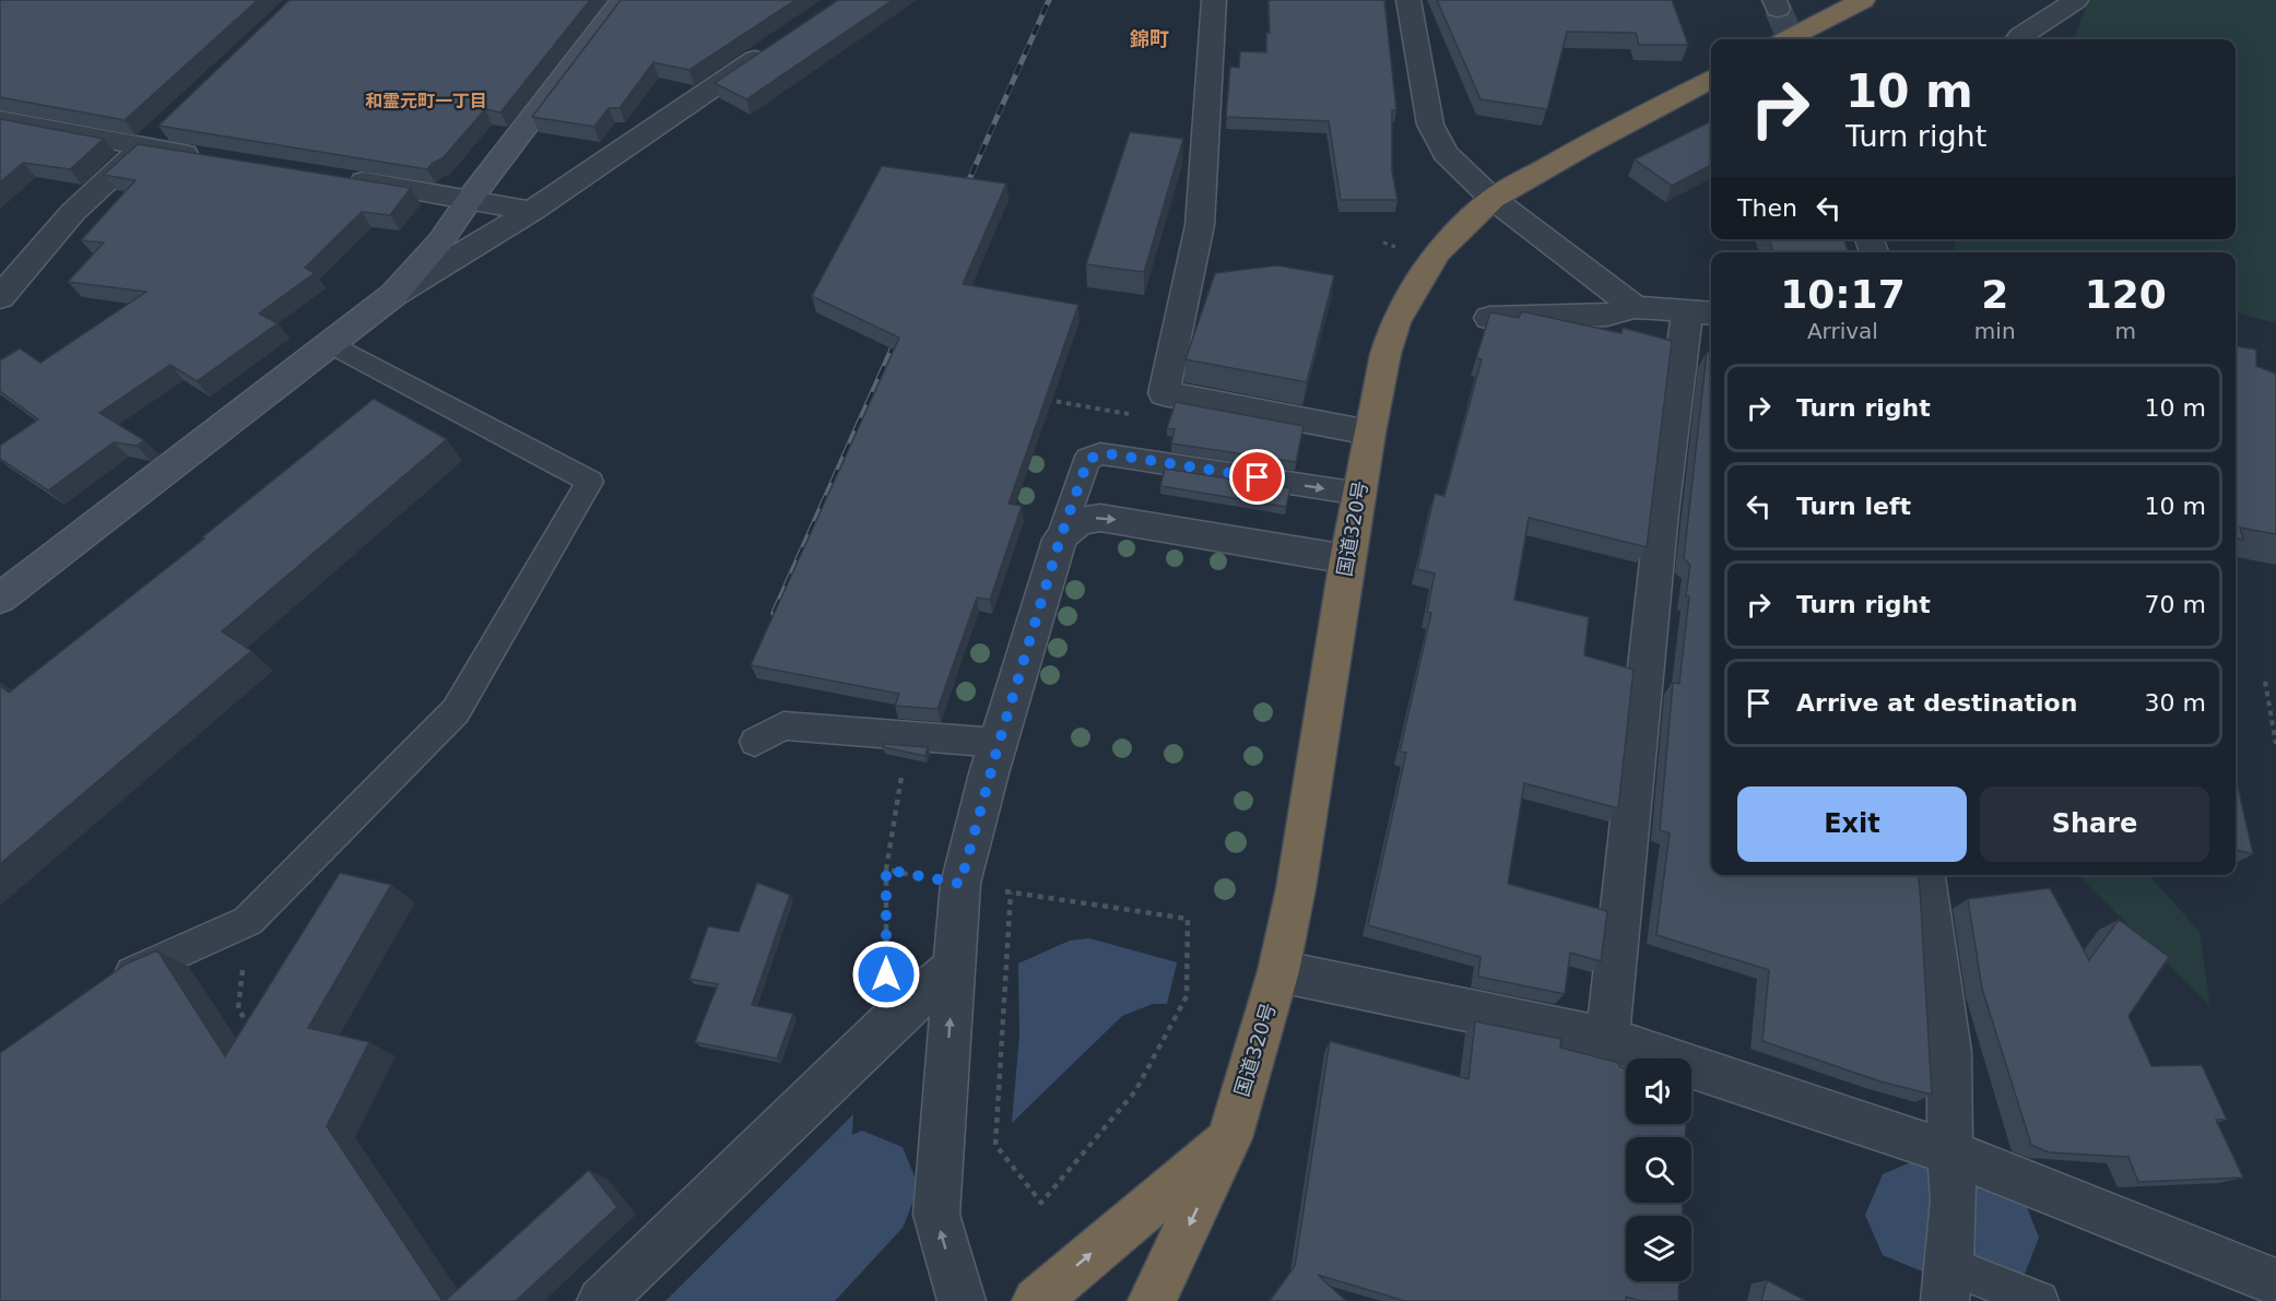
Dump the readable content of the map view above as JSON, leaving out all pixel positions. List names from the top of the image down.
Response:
{
  "streets": {
    "highway": ["国道320号"]
  },
  "districts": ["錦町", "和霊元町一丁目"],
  "page": {
    "turn": ["10 m", "Turn right"],
    "then": "Then",
    "eta": [
      "10:17",
      "Arrival",
      "2",
      "min",
      "120",
      "m"
    ],
    "list": [
      {
        "name": "Turn right",
        "value": "10 m"
      },
      {
        "name": "Turn left",
        "value": "10 m"
      },
      {
        "name": "Turn right",
        "value": "70 m"
      },
      {
        "name": "Arrive at destination",
        "value": "30 m"
      }
    ],
    "buttons": ["Exit", "Share"]
  }
}
